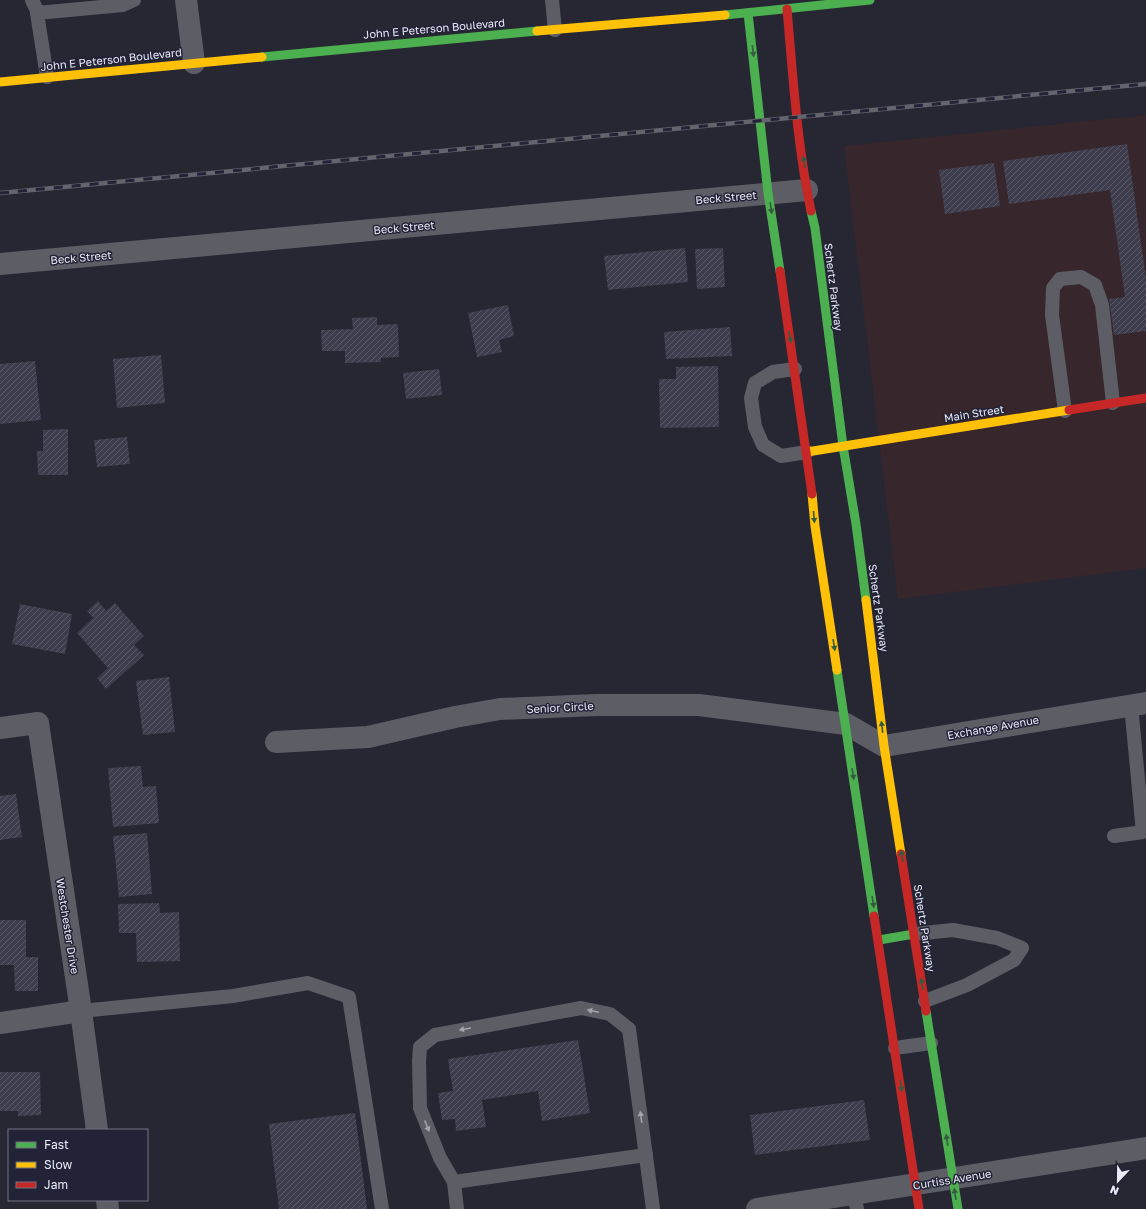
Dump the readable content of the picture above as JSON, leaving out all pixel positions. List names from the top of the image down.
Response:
{
  "streets": {
    "main road": ["John E Peterson Boulevard", "Schertz Parkway", "Main Street"],
    "street": [
      "Beck Street",
      "Senior Circle",
      "Exchange Avenue",
      "Westchester Drive",
      "Curtiss Avenue"
    ]
  },
  "crossings": [
    ["John E Peterson Boulevard", "Schertz Parkway"],
    ["Beck Street", "Schertz Parkway"],
    ["Schertz Parkway", "Main Street"],
    ["Schertz Parkway", "Exchange Avenue"],
    ["Schertz Parkway", "Curtiss Avenue"]
  ],
  "legend": ["Fast", "Slow", "Jam"],
  "north": "bottom"
}
